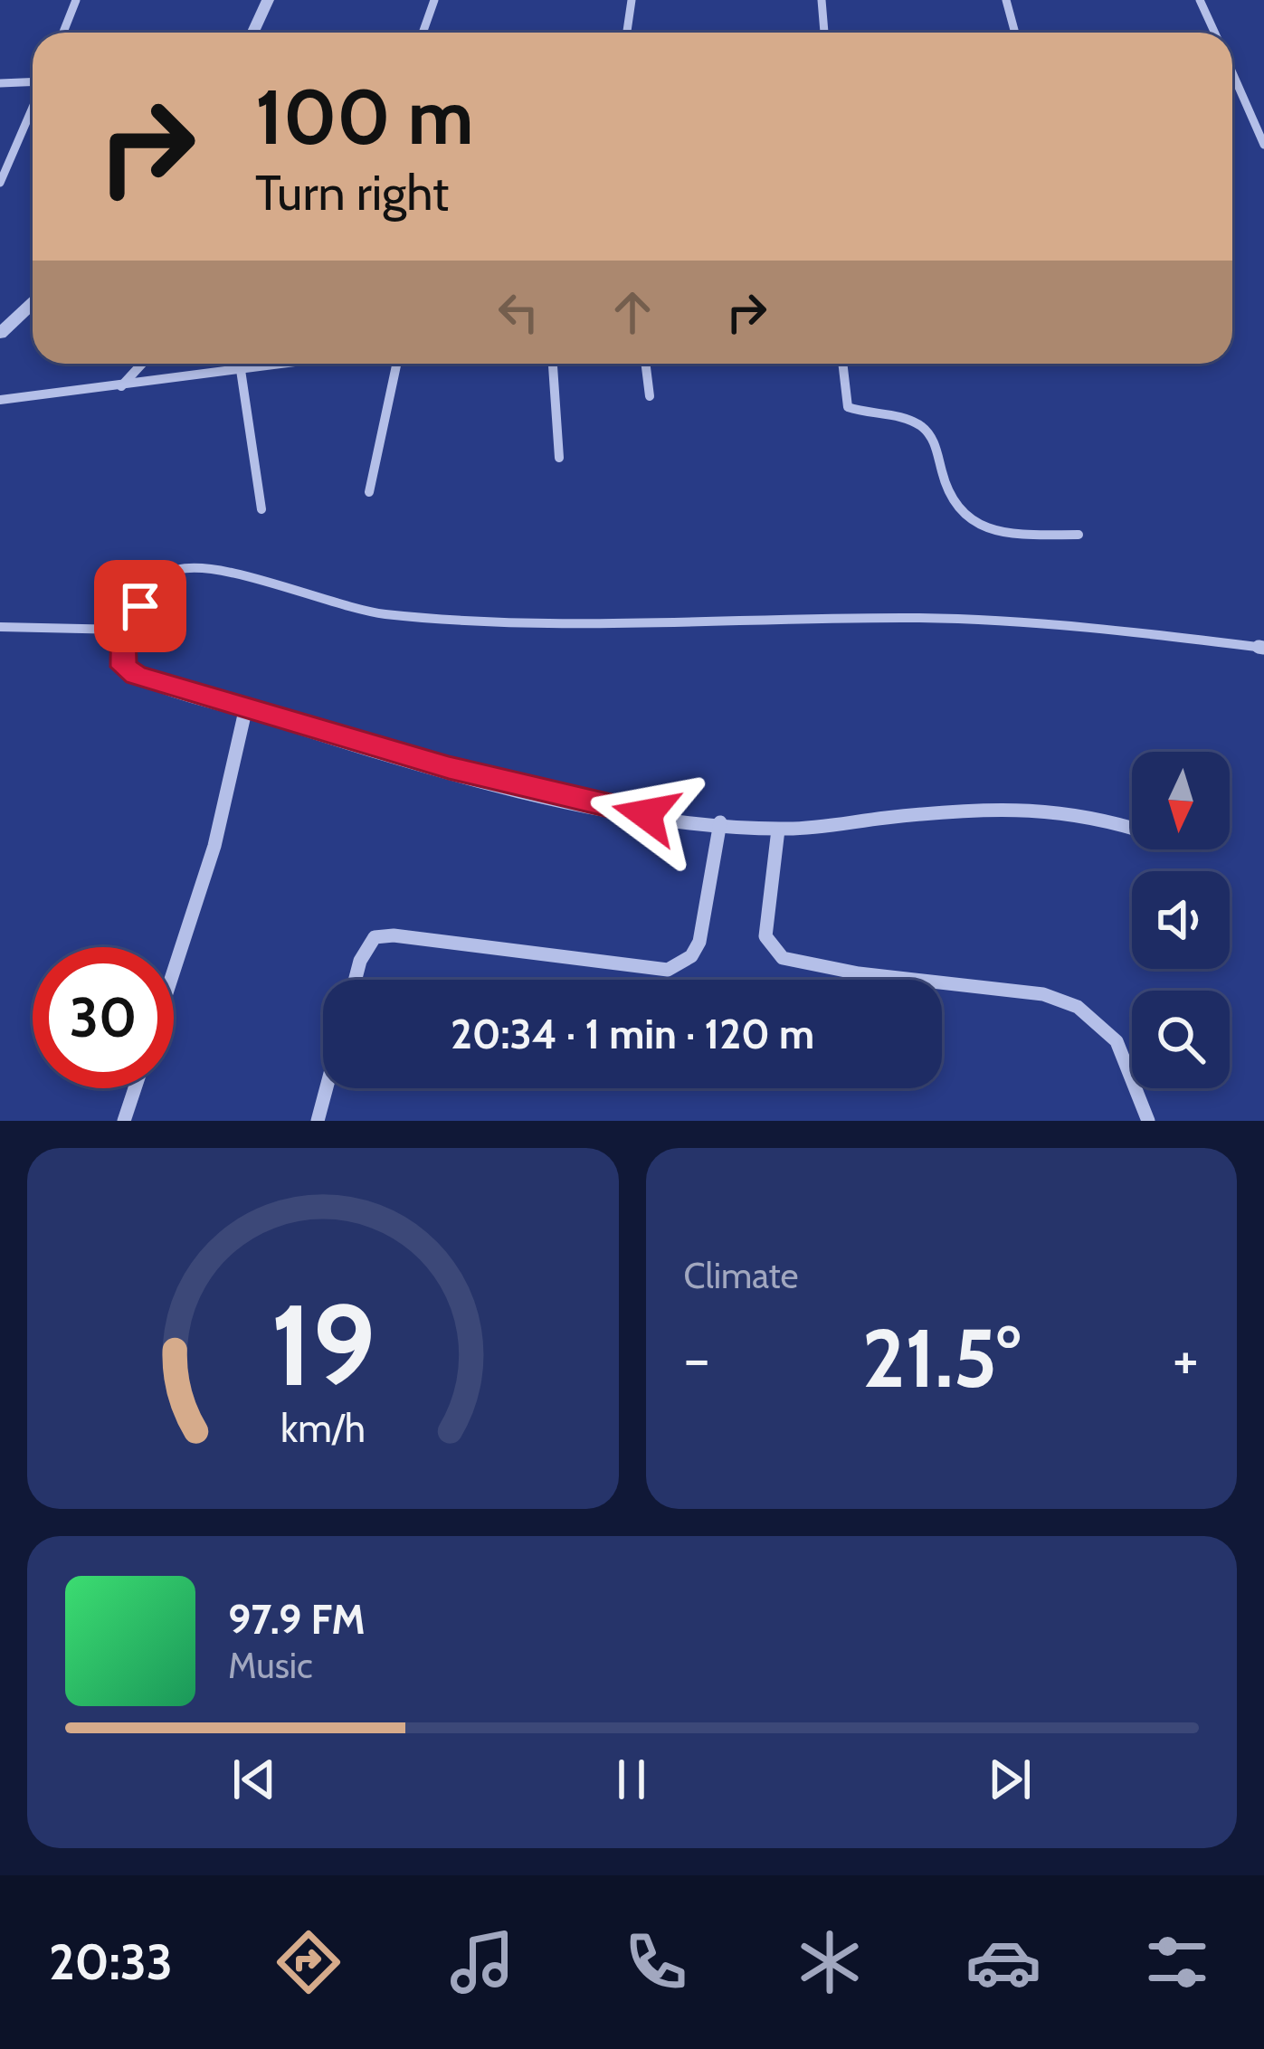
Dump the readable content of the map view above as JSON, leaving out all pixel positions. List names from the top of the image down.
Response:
{
  "north": "bottom",
  "page": {
    "turn": ["100 m", "Turn right"],
    "limit": "30",
    "trip": "20:34 · 1 min · 120 m",
    "tile": "Climate",
    "heat": ["−", "21.5°", "+"],
    "song": ["97.9 FM", "Music"],
    "tabs": "20:33",
    "gauge": ["19", "km/h"]
  }
}
